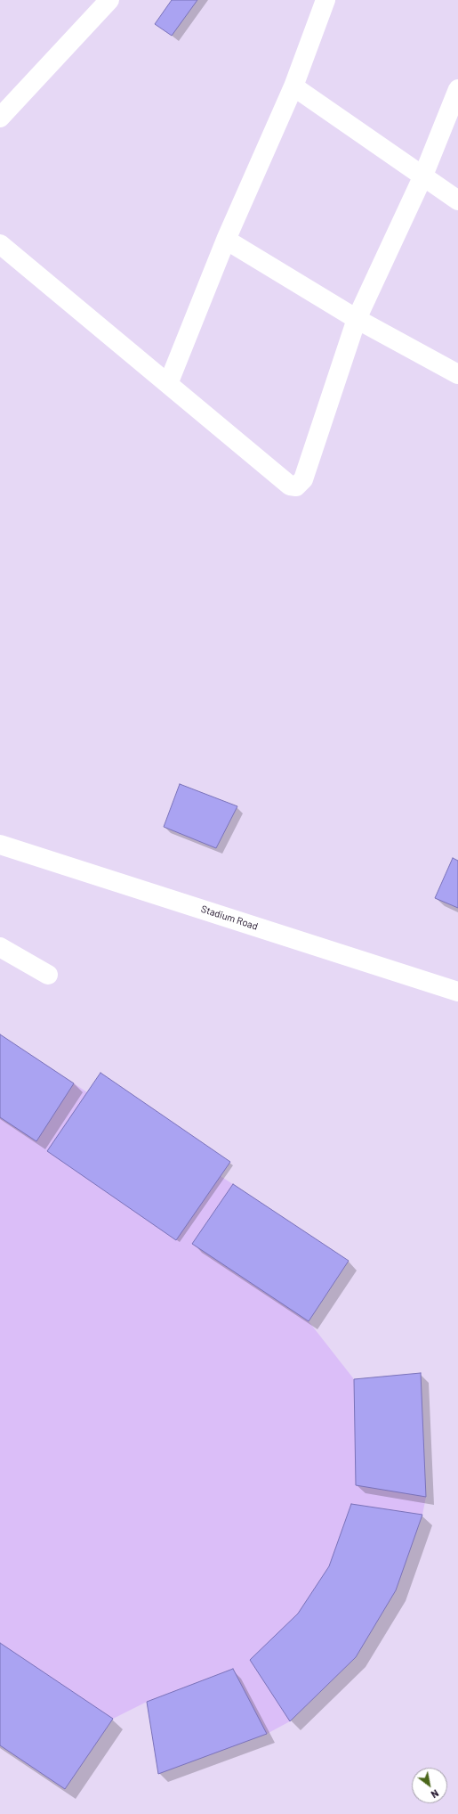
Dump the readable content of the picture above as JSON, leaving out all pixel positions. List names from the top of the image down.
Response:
{
  "streets": {
    "street": ["Stadium Road"]
  },
  "north": "bottom right"
}
